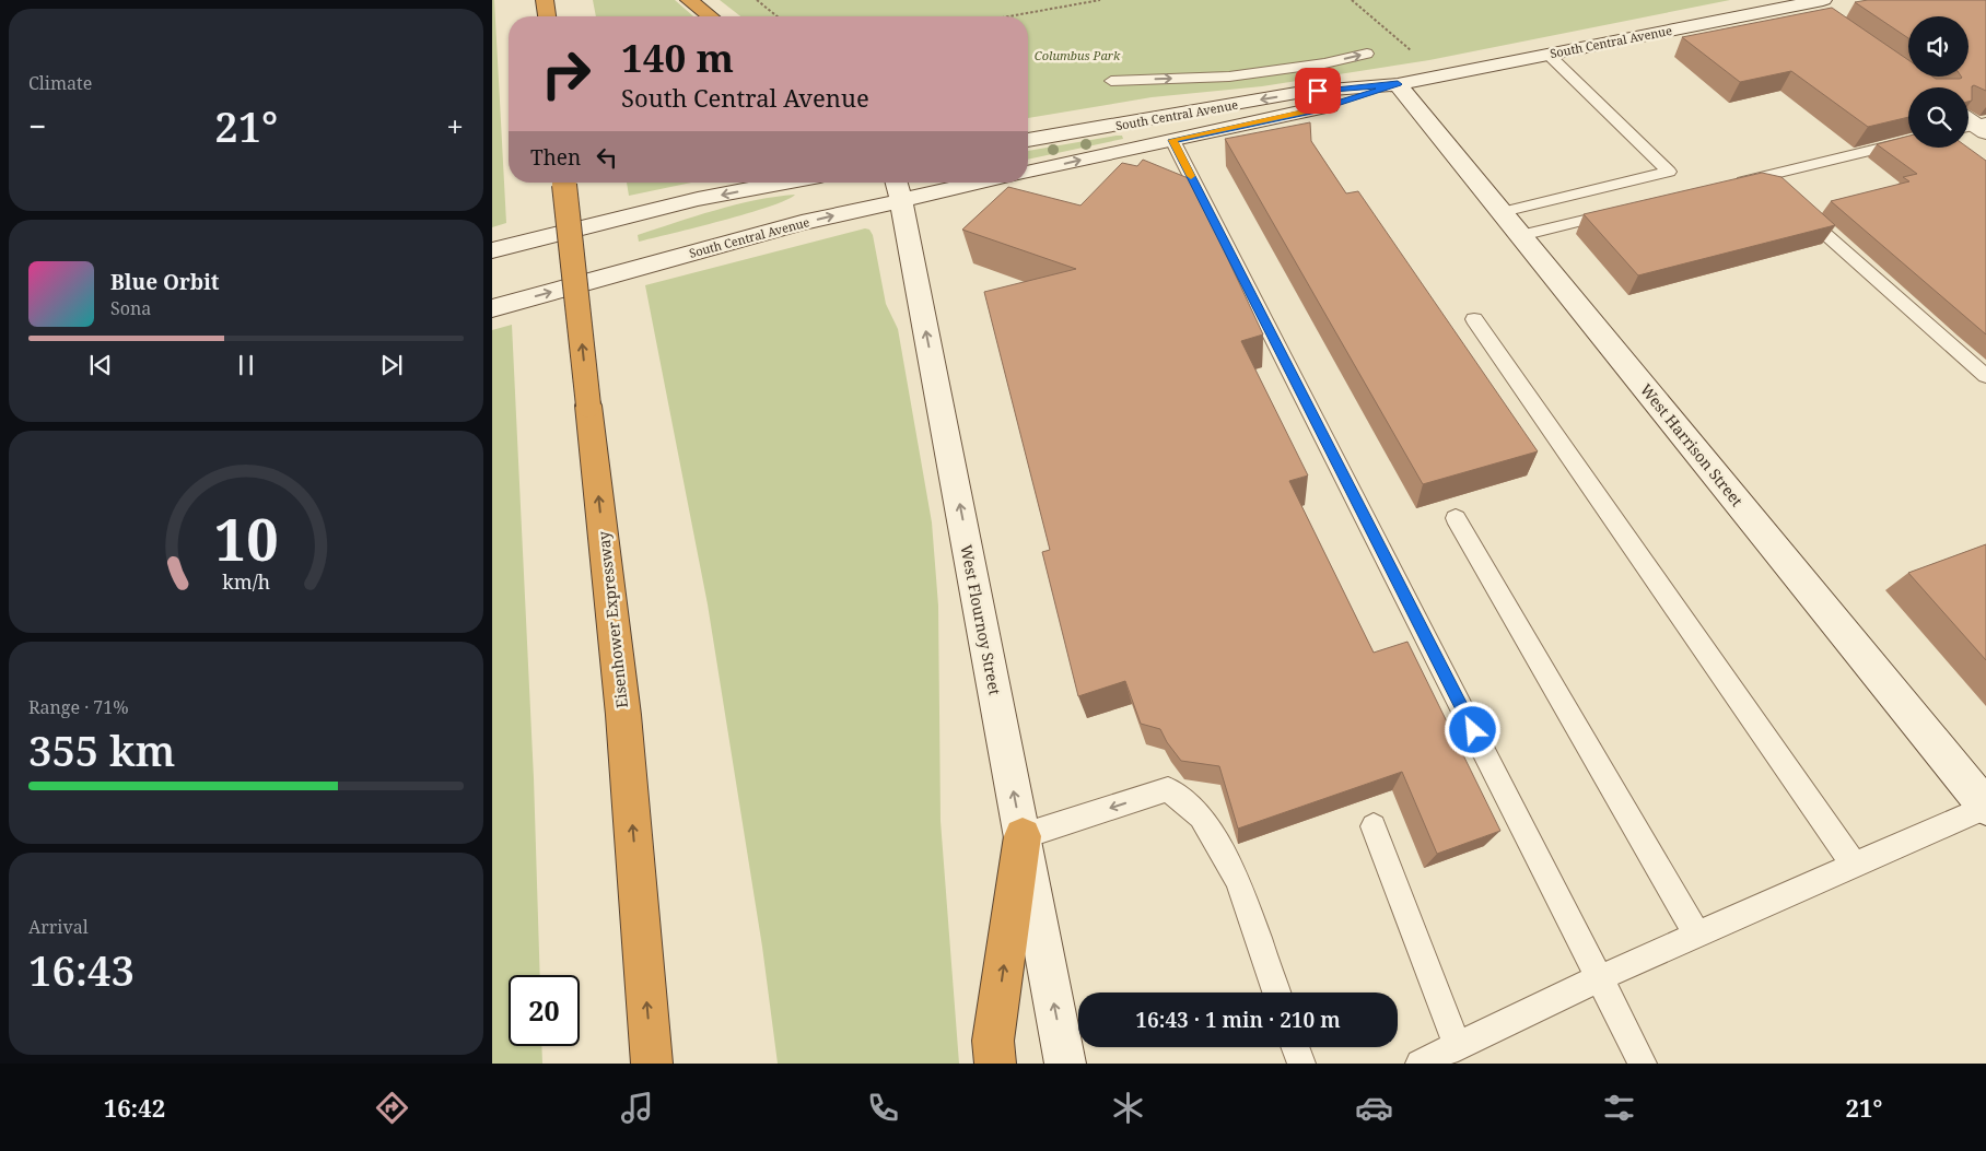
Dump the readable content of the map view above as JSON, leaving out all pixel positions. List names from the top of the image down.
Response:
{
  "streets": {
    "highway": ["Eisenhower Expressway"],
    "street": ["South Central Avenue", "West Harrison Street", "West Flournoy Street"]
  },
  "crossings": [
    ["South Central Avenue", "West Harrison Street"],
    ["South Central Avenue", "West Flournoy Street"]
  ],
  "one_way": ["Eisenhower Expressway", "West Flournoy Street"],
  "parks": ["Columbus Park"],
  "page": {
    "tile": [
      "Climate",
      ["Range · 71%", "355 km"],
      ["Arrival", "16:43"]
    ],
    "turn": ["140 m", "South Central Avenue"],
    "heat": ["−", "21°", "+"],
    "then": "Then",
    "song": ["Blue Orbit", "Sona"],
    "limit": "20",
    "trip": "16:43 · 1 min · 210 m",
    "tabs": ["16:42", "21°"],
    "gauge": ["10", "km/h"]
  }
}
